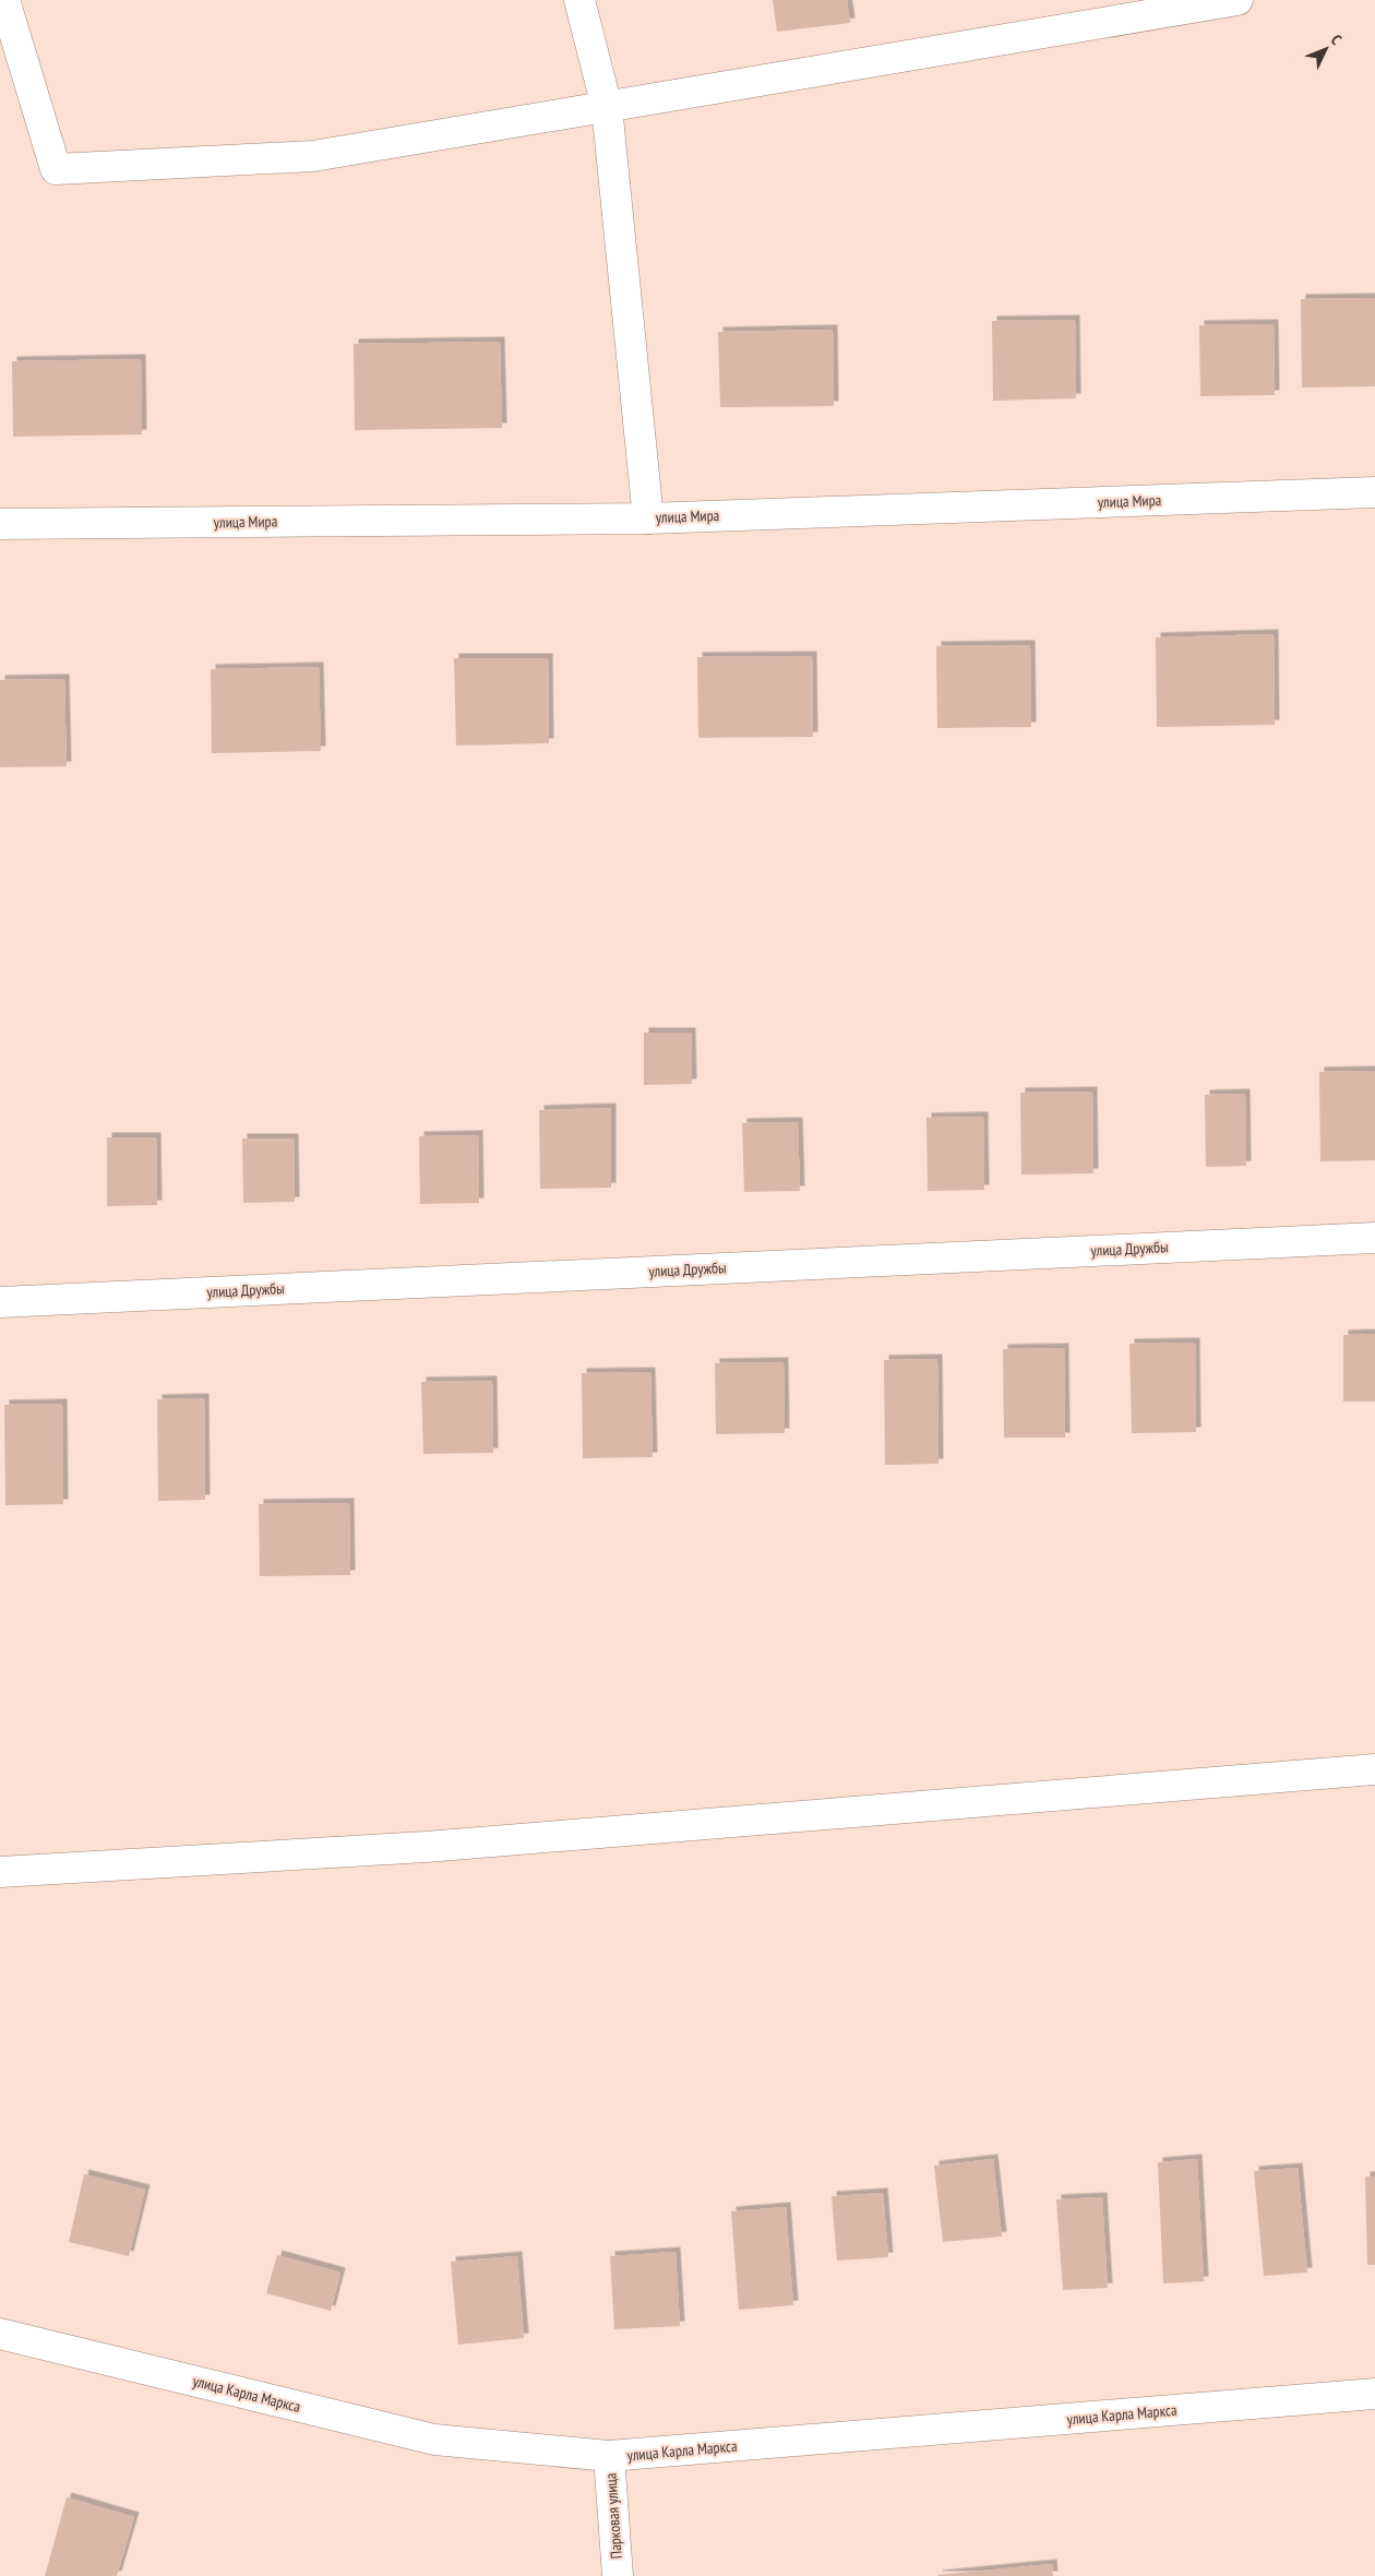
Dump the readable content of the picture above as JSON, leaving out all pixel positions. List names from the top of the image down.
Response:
{
  "streets": {
    "street": [
      "улица Мира",
      "улица Дружбы",
      "улица Карла Маркса",
      "Парковая улица"
    ]
  },
  "crossings": [
    ["улица Карла Маркса", "Парковая улица"]
  ],
  "north": "top right"
}
